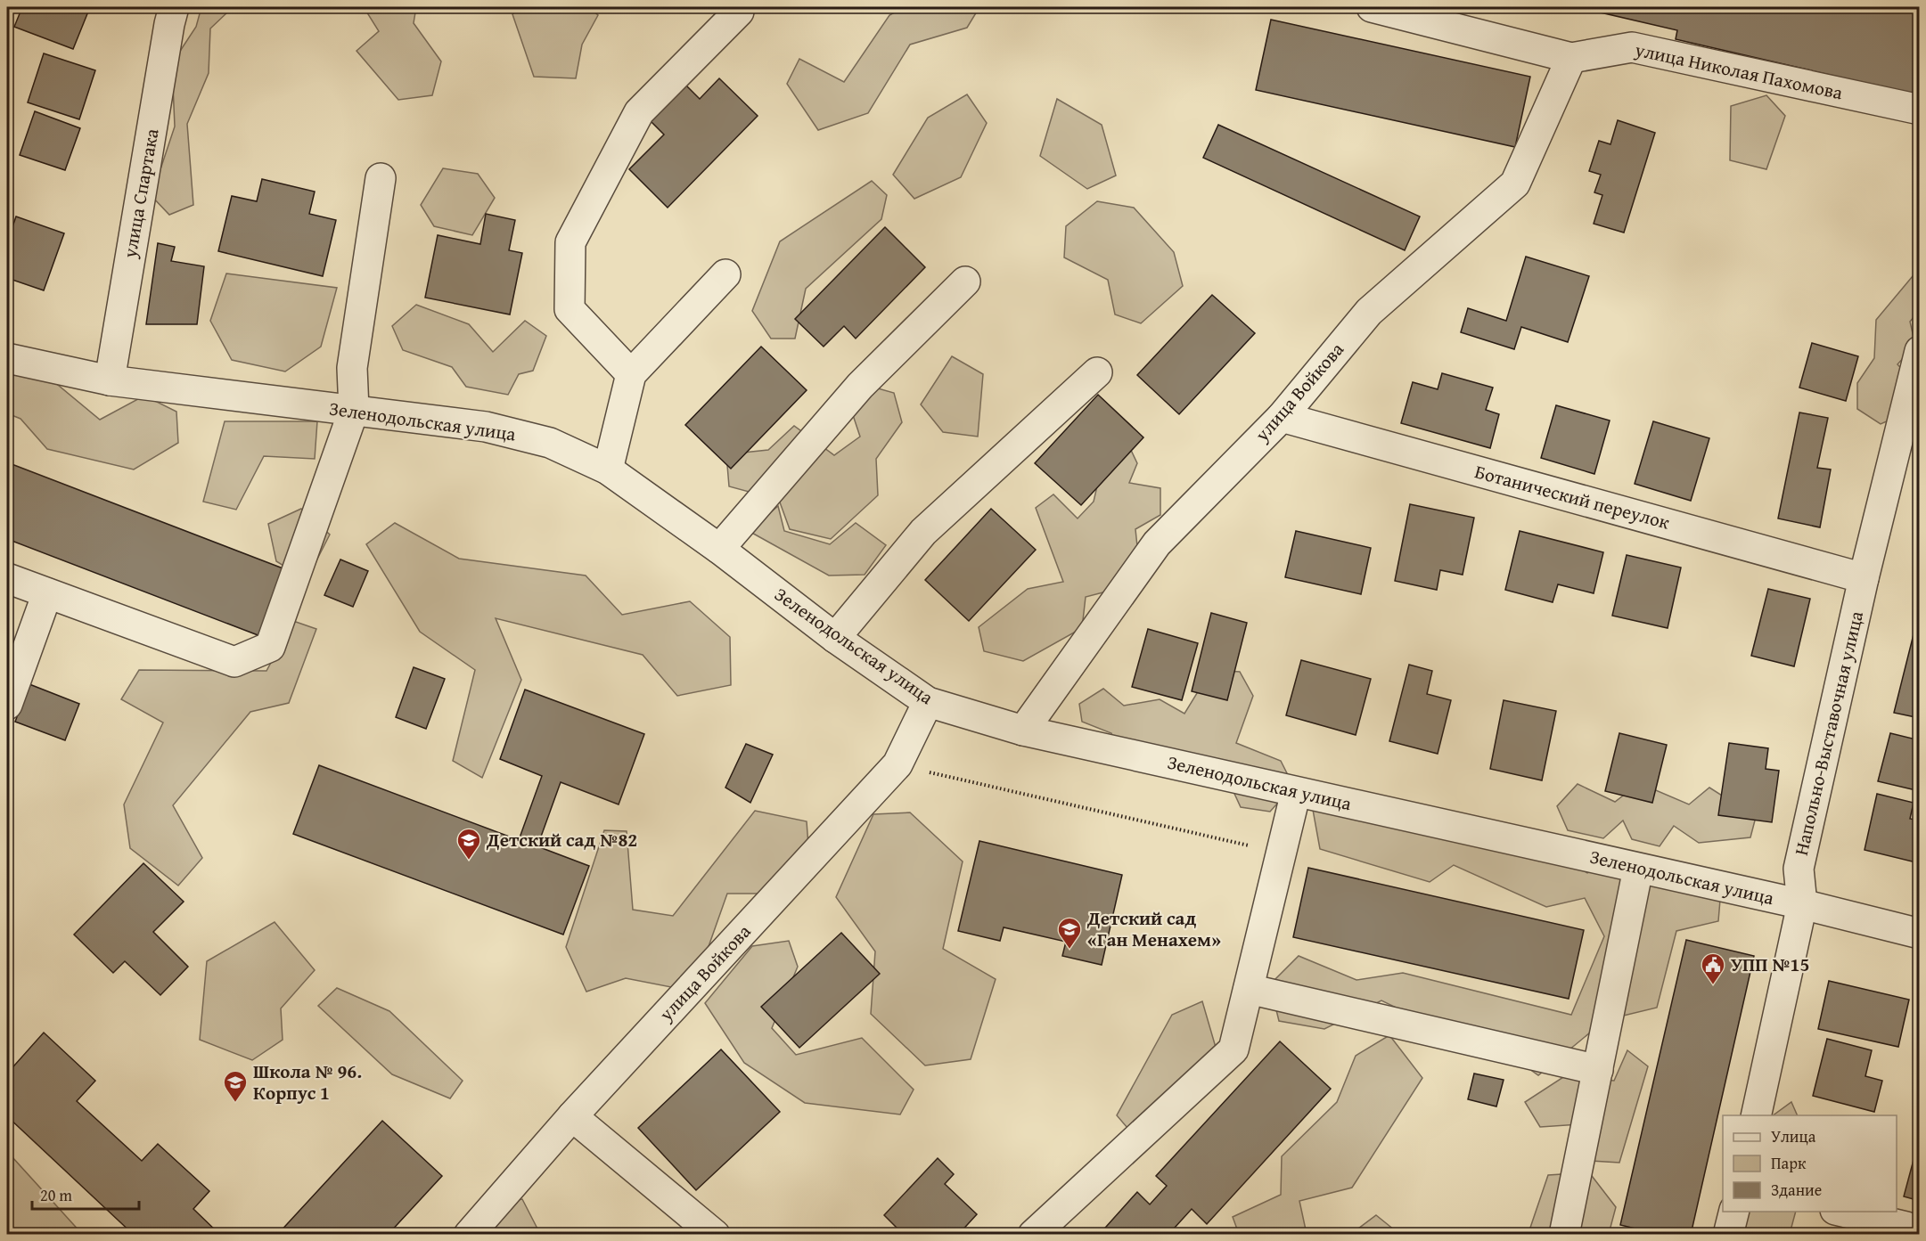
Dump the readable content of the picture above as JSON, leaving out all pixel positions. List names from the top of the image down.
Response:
{
  "streets": {
    "street": [
      "улица Николая Пахомова",
      "улица Спартака",
      "улица Войкова",
      "Зеленодольская улица",
      "Ботанический переулок",
      "Напольно-Выставочная улица"
    ]
  },
  "crossings": [
    ["улица Николая Пахомова", "улица Войкова"],
    ["улица Спартака", "Зеленодольская улица"],
    ["улица Войкова", "Зеленодольская улица"],
    ["улица Войкова", "Ботанический переулок"],
    ["Зеленодольская улица", "Напольно-Выставочная улица"],
    ["Ботанический переулок", "Напольно-Выставочная улица"]
  ],
  "places": {
    "school or university": ["Детский сад №82", "Детский сад «Ган Менахем»", "Школа № 96. Корпус 1"],
    "public building": ["УПП №15"]
  },
  "legend": ["Улица", "Парк", "Здание"],
  "scale_bar": "20 m"
}
